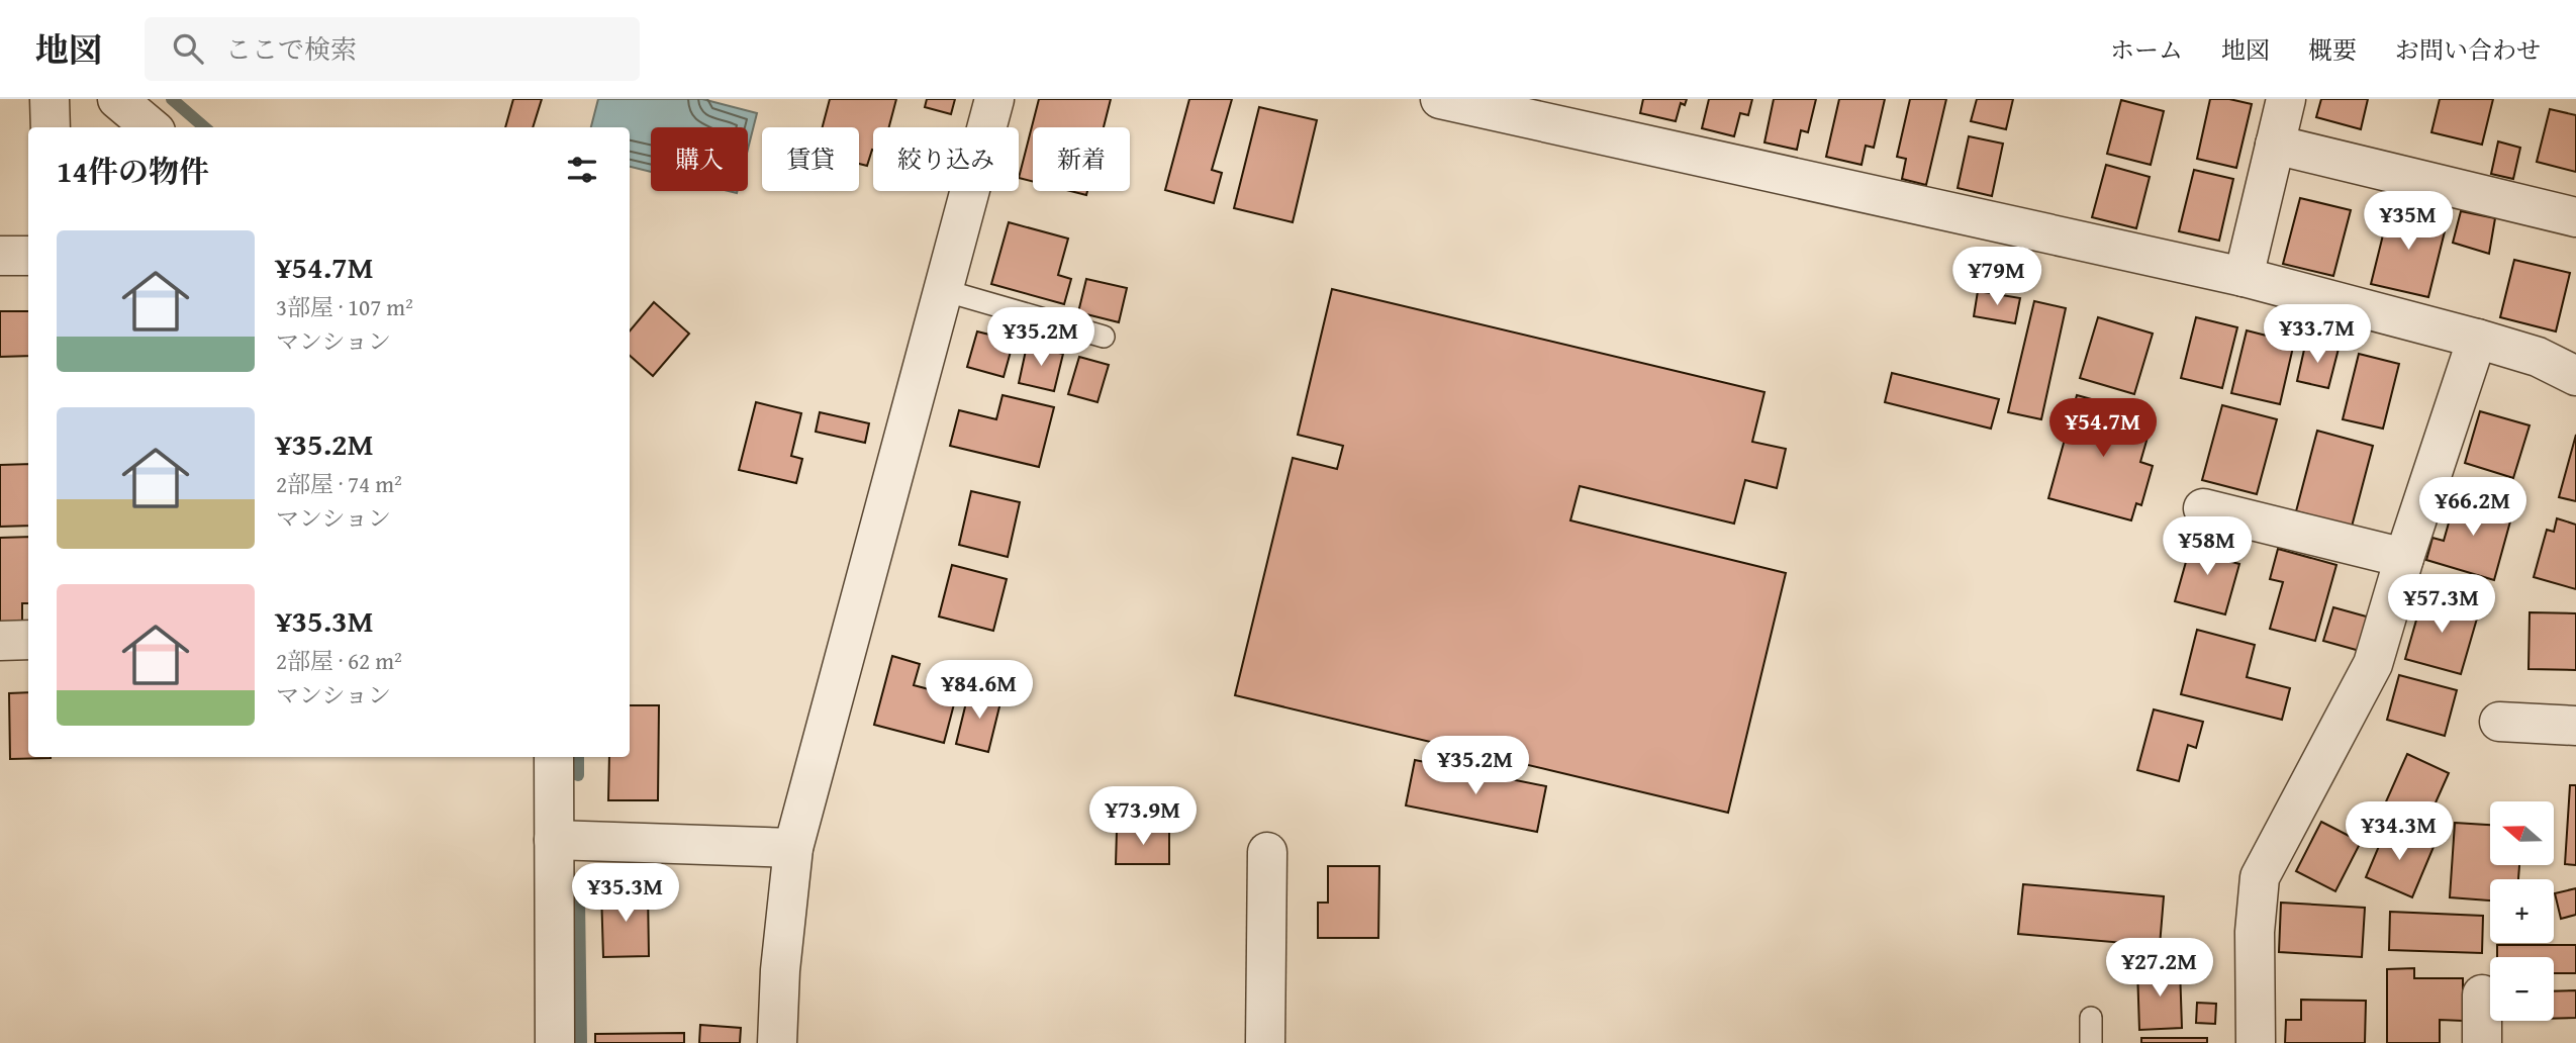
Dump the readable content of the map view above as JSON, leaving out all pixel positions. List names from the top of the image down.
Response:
{
  "north": "left",
  "page": {
    "header": "地図",
    "search": "ここで検索",
    "nav": [
      "ホーム",
      "地図",
      "概要",
      "お問い合わせ"
    ],
    "chip": [
      "購入",
      "賃貸",
      "絞り込み",
      "新着"
    ],
    "heading": "14件の物件",
    "price": [
      "¥35M",
      "¥79M",
      "¥33.7M",
      "¥35.2M",
      "¥54.7M",
      "¥66.2M",
      "¥58M",
      "¥57.3M",
      "¥84.6M",
      "¥35.2M",
      "¥73.9M",
      "¥34.3M",
      "¥35.3M",
      "¥27.2M"
    ],
    "list": [
      {
        "name": "¥54.7M",
        "note": "3部屋 · 107 m² · マンション"
      },
      {
        "name": "¥35.2M",
        "note": "2部屋 · 74 m² · マンション"
      },
      {
        "name": "¥35.3M",
        "note": "2部屋 · 62 m² · マンション"
      }
    ],
    "map_buttons": ["+", "−"]
  }
}
